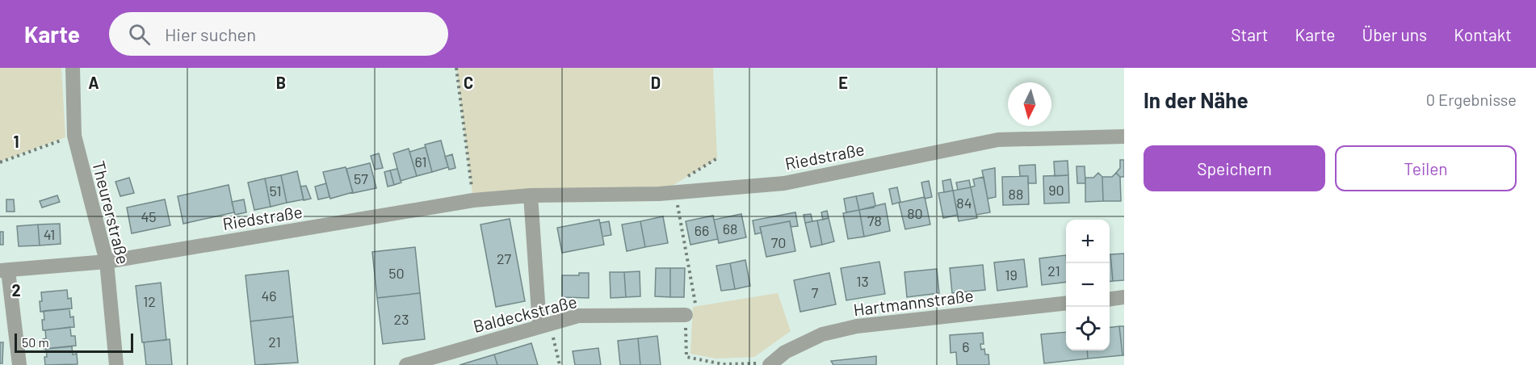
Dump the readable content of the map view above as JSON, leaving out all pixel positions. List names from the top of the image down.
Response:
{
  "streets": {
    "street": [
      "Riedstraße",
      "Theurerstraße",
      "Hartmannstraße",
      "Baldeckstraße"
    ]
  },
  "crossings": [
    ["Riedstraße", "Theurerstraße"]
  ],
  "house_numbers": [
    "61",
    "57",
    "90",
    "51",
    "88",
    "84",
    "80",
    "45",
    "78",
    "68",
    "66",
    "41",
    "70",
    "27",
    "21",
    "50",
    "19",
    "13",
    "7",
    "46",
    "12",
    "23",
    "21",
    "6"
  ],
  "scale_bar": "50 m",
  "north": "bottom",
  "page": {
    "header": "Karte",
    "search": "Hier suchen",
    "nav": [
      "Start",
      "Karte",
      "Über uns",
      "Kontakt"
    ],
    "heading": ["In der Nähe", "0 Ergebnisse"],
    "buttons": ["Speichern", "Teilen"],
    "map_buttons": ["+", "−"],
    "scale": "50 m"
  },
  "grid": {
    "columns": [
      "A",
      "B",
      "C",
      "D",
      "E"
    ],
    "rows": ["1", "2"]
  }
}
